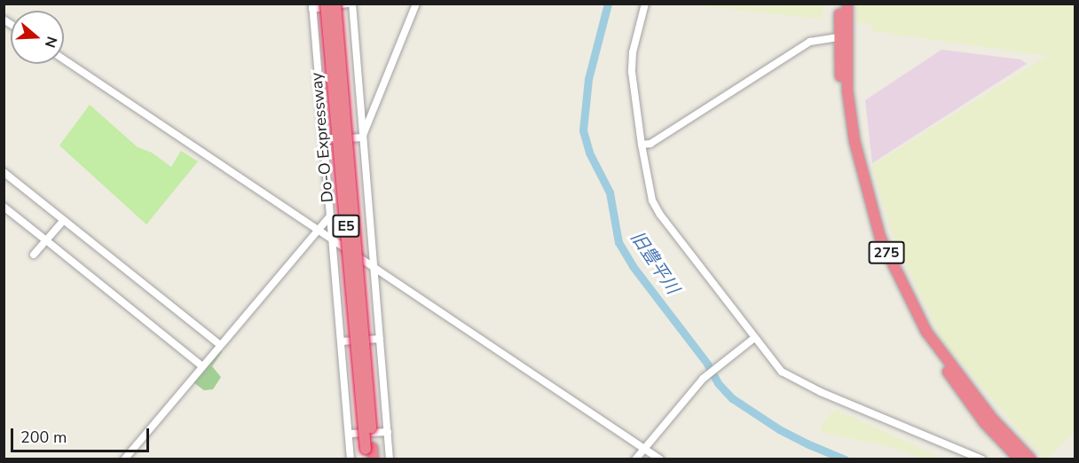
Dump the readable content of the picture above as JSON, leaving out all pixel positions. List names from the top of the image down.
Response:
{
  "streets": {
    "highway": ["Do-O Expressway", "E5", "275"]
  },
  "water": ["旧豊平川"],
  "scale_bar": "200 m",
  "north": "right"
}
